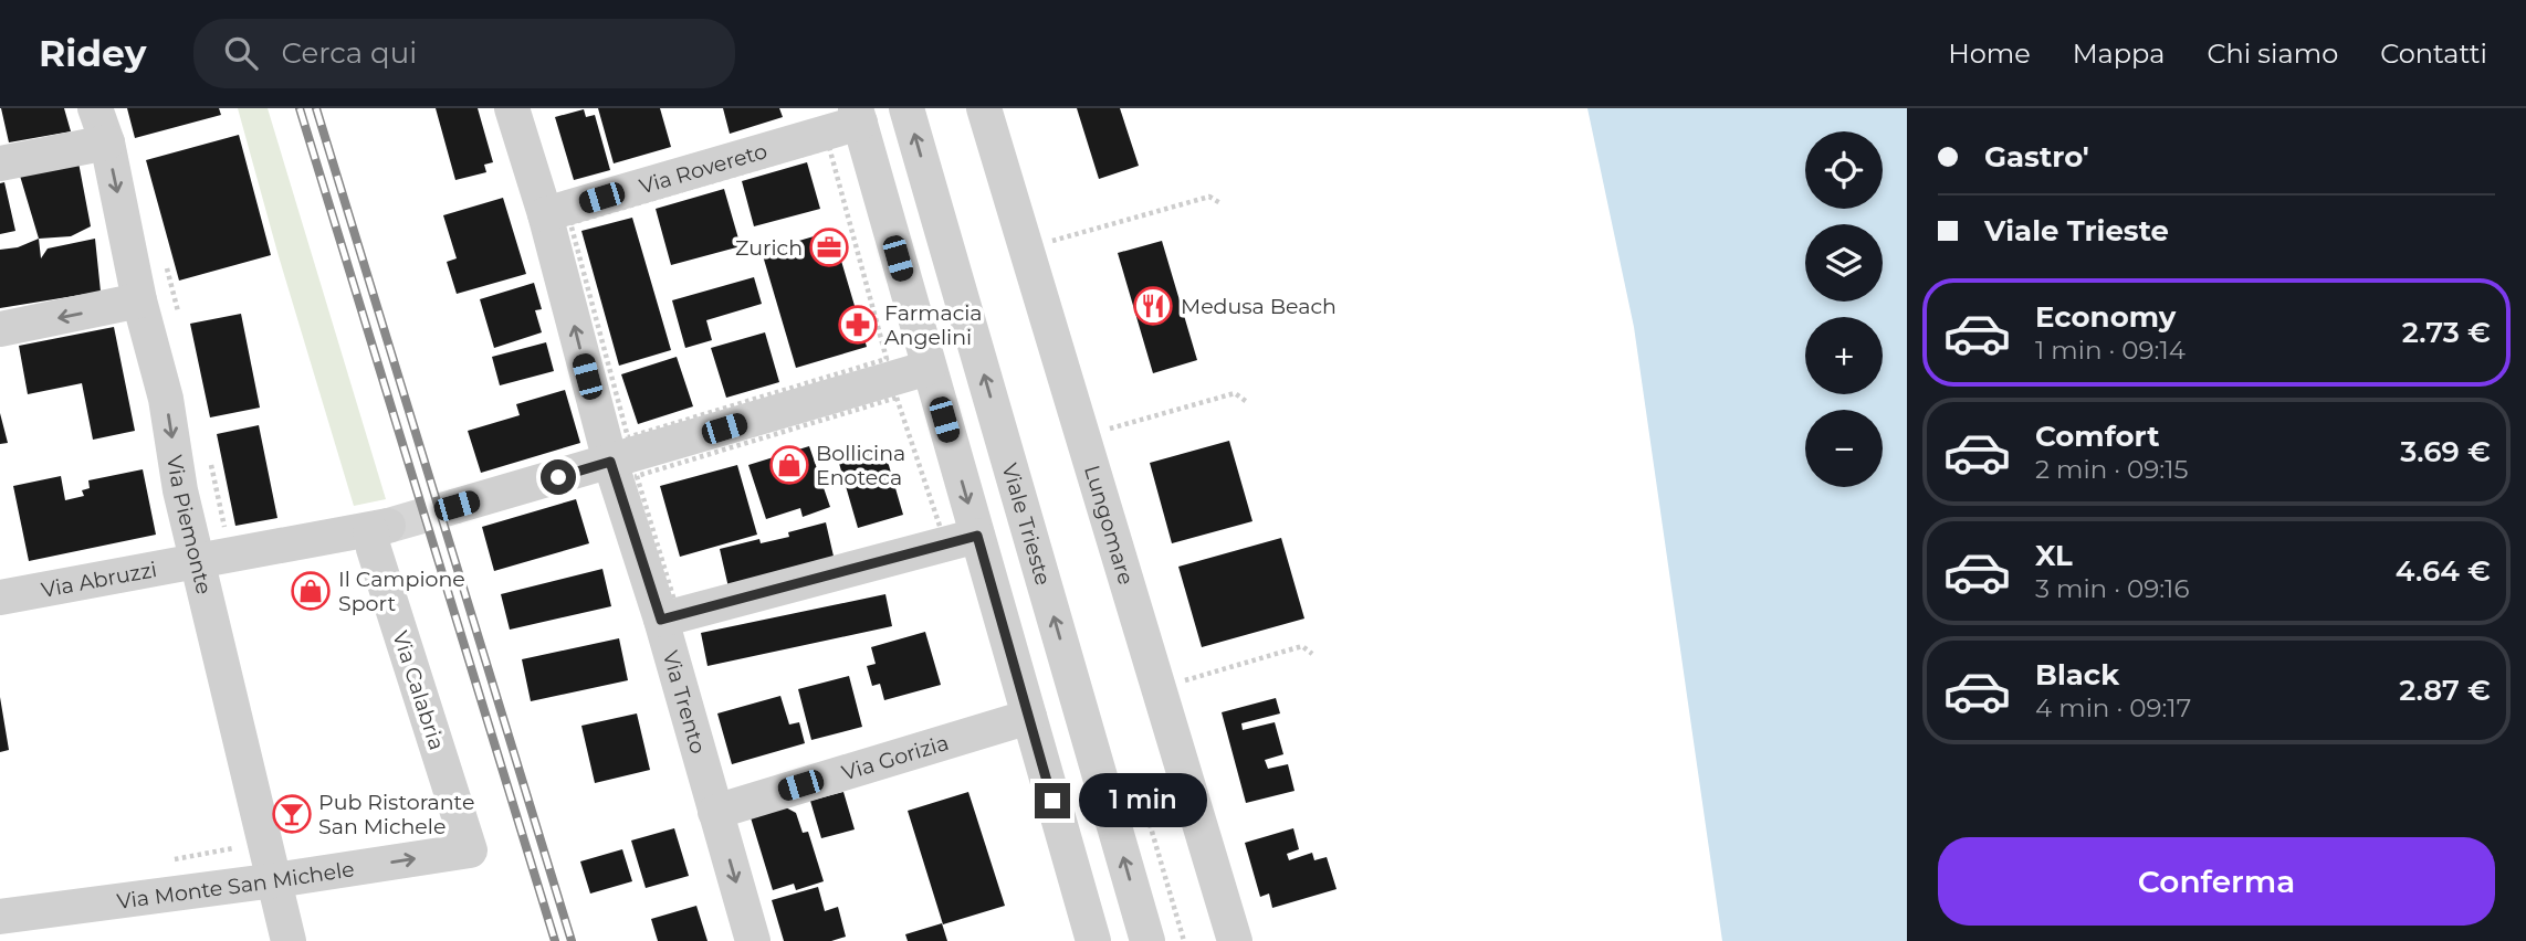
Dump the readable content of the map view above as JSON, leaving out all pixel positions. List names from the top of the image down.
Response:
{
  "streets": {
    "street": [
      "Via Rovereto",
      "Via Piemonte",
      "Viale Trieste",
      "Lungomare",
      "Via Abruzzi",
      "Via Calabria",
      "Via Trento",
      "Via Gorizia",
      "Via Monte San Michele"
    ]
  },
  "crossings": [
    ["Via Rovereto", "Via Trento"],
    ["Via Piemonte", "Via Abruzzi"],
    ["Via Piemonte", "Via Monte San Michele"],
    ["Via Abruzzi", "Via Calabria"],
    ["Via Calabria", "Via Monte San Michele"],
    ["Via Trento", "Via Gorizia"]
  ],
  "one_way": ["Via Piemonte", "Via Monte San Michele"],
  "places": {
    "office": ["Zurich"],
    "restaurant": ["Medusa Beach"],
    "pharmacy": ["Farmacia Angelini"],
    "shop": ["Bollicina Enoteca", "Il Campione Sport"],
    "bar": ["Pub Ristorante San Michele"]
  },
  "page": {
    "header": "Ridey",
    "search": "Cerca qui",
    "nav": [
      "Home",
      "Mappa",
      "Chi siamo",
      "Contatti"
    ],
    "banner": ["Gastro'", "Viale Trieste"],
    "map_buttons": ["+", "−"],
    "list": [
      {
        "name": "Economy",
        "note": "1 min · 09:14",
        "value": "2.73 €"
      },
      {
        "name": "Comfort",
        "note": "2 min · 09:15",
        "value": "3.69 €"
      },
      {
        "name": "XL",
        "note": "3 min · 09:16",
        "value": "4.64 €"
      },
      {
        "name": "Black",
        "note": "4 min · 09:17",
        "value": "2.87 €"
      }
    ],
    "bubble": "1 min",
    "buttons": "Conferma"
  }
}
